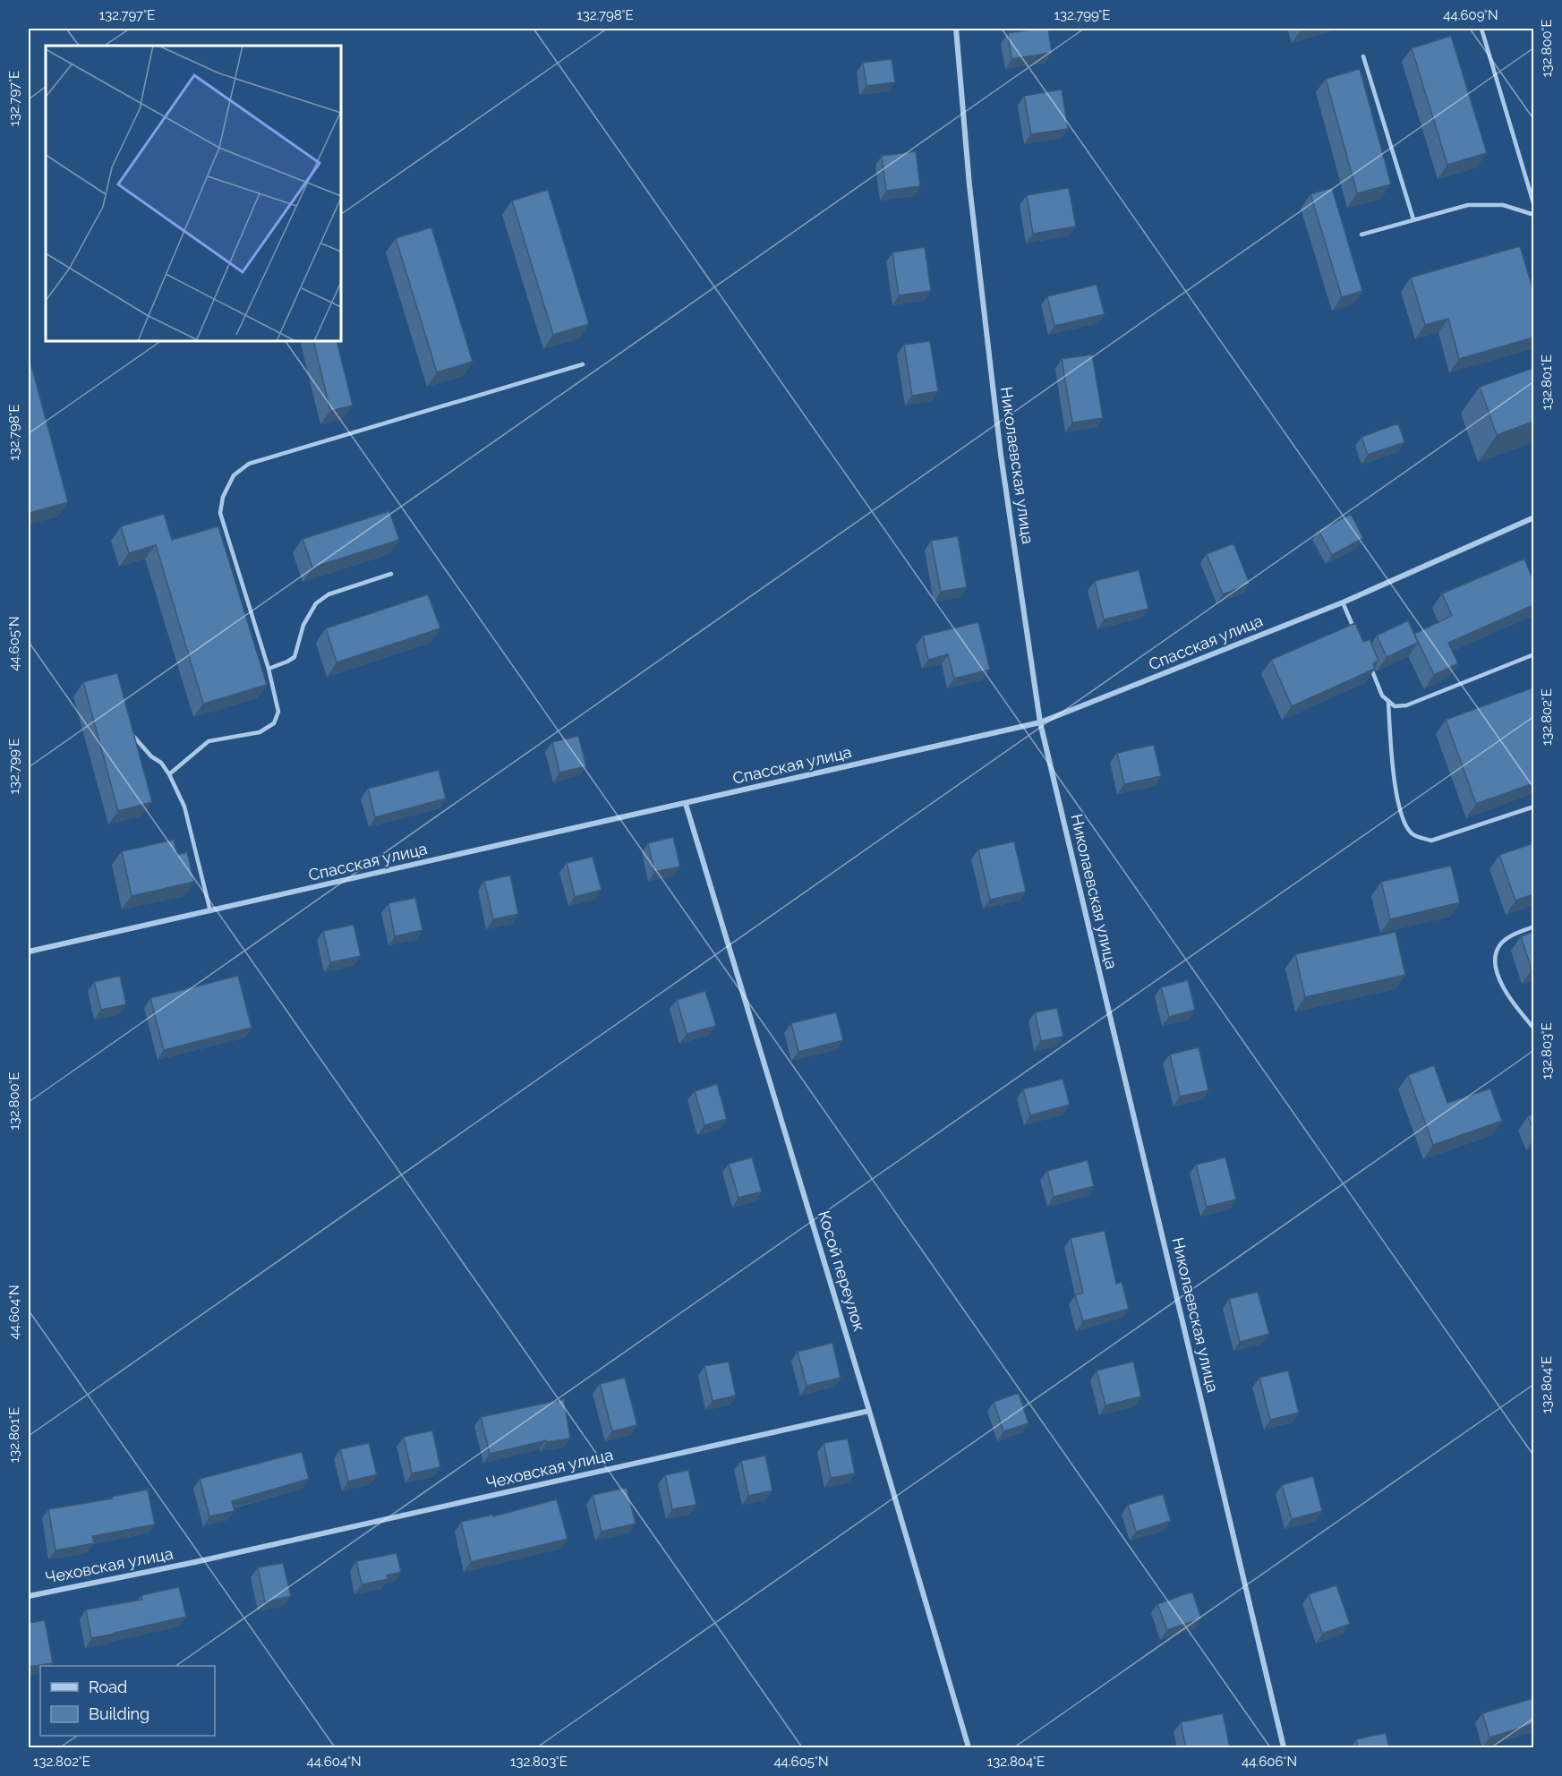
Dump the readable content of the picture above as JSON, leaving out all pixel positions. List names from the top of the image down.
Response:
{
  "streets": {
    "street": [
      "Николаевская улица",
      "Спасская улица",
      "Косой переулок",
      "Чеховская улица"
    ]
  },
  "crossings": [
    ["Николаевская улица", "Спасская улица"],
    ["Спасская улица", "Косой переулок"],
    ["Косой переулок", "Чеховская улица"]
  ],
  "legend": ["Road", "Building"],
  "coordinates": [
    "132.797°E",
    "132.798°E",
    "132.799°E",
    "44.609°N",
    "132.800°E",
    "132.801°E",
    "44.605°N",
    "132.802°E",
    "132.803°E",
    "44.604°N",
    "132.804°E",
    "44.606°N"
  ]
}
